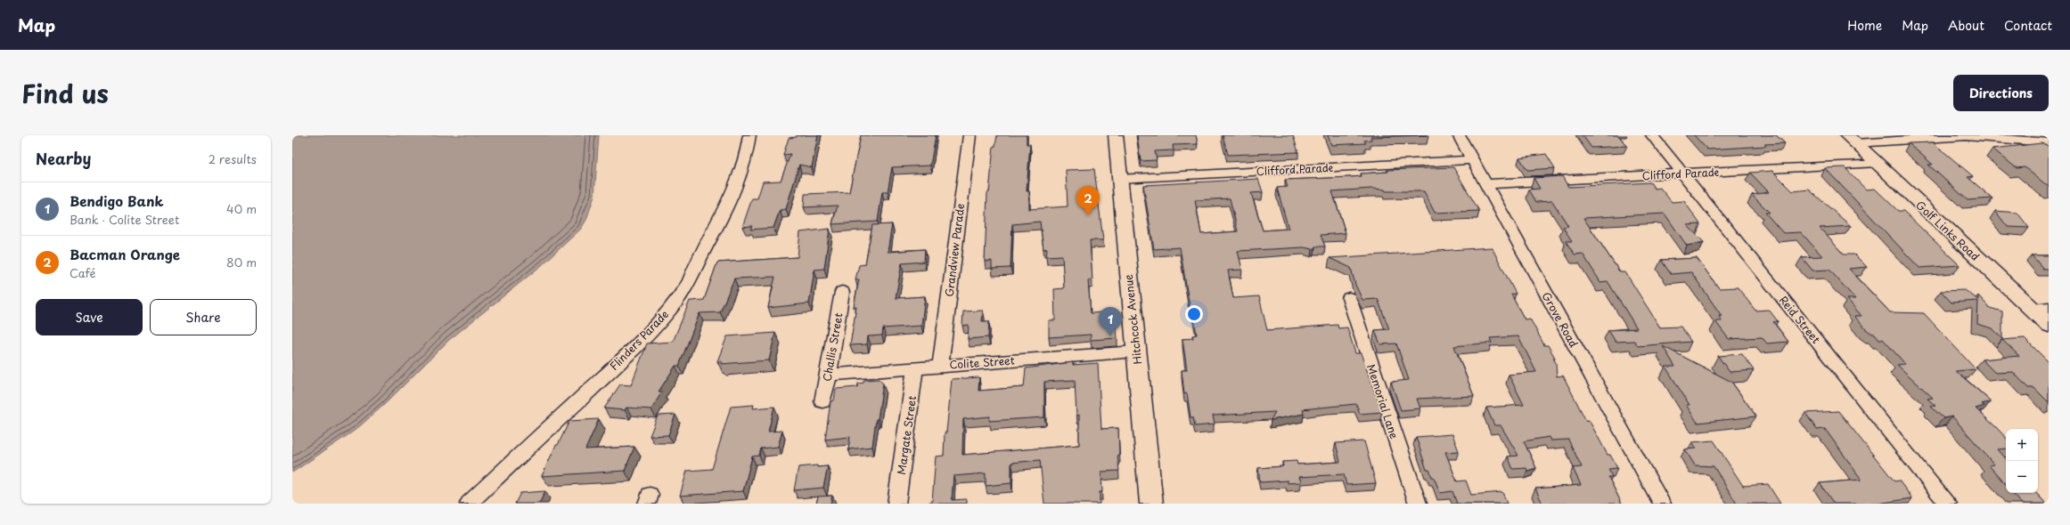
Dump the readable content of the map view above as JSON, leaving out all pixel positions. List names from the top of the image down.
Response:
{
  "streets": {
    "main road": ["Golf Links Road"],
    "street": [
      "Clifford Parade",
      "Grandview Parade",
      "Hitchcock Avenue",
      "Grove Road",
      "Reid Street",
      "Flinders Parade",
      "Challis Street",
      "Colite Street",
      "Memorial Lane",
      "Margate Street"
    ]
  },
  "crossings": [
    ["Clifford Parade", "Golf Links Road"],
    ["Clifford Parade", "Hitchcock Avenue"],
    ["Clifford Parade", "Grove Road"],
    ["Clifford Parade", "Reid Street"],
    ["Grandview Parade", "Colite Street"],
    ["Hitchcock Avenue", "Colite Street"],
    ["Challis Street", "Colite Street"],
    ["Colite Street", "Margate Street"]
  ],
  "page": {
    "header": "Map",
    "nav": [
      "Home",
      "Map",
      "About",
      "Contact"
    ],
    "title": "Find us",
    "buttons": [
      "Directions",
      ["Save", "Share"]
    ],
    "heading": ["Nearby", "2 results"],
    "list": [
      {
        "mark": "1",
        "name": "Bendigo Bank",
        "note": "Bank · Colite Street",
        "value": "40 m"
      },
      {
        "mark": "2",
        "name": "Bacman Orange",
        "note": "Café",
        "value": "80 m"
      }
    ],
    "pins": ["2", "1"],
    "map_buttons": ["+", "−"]
  }
}
